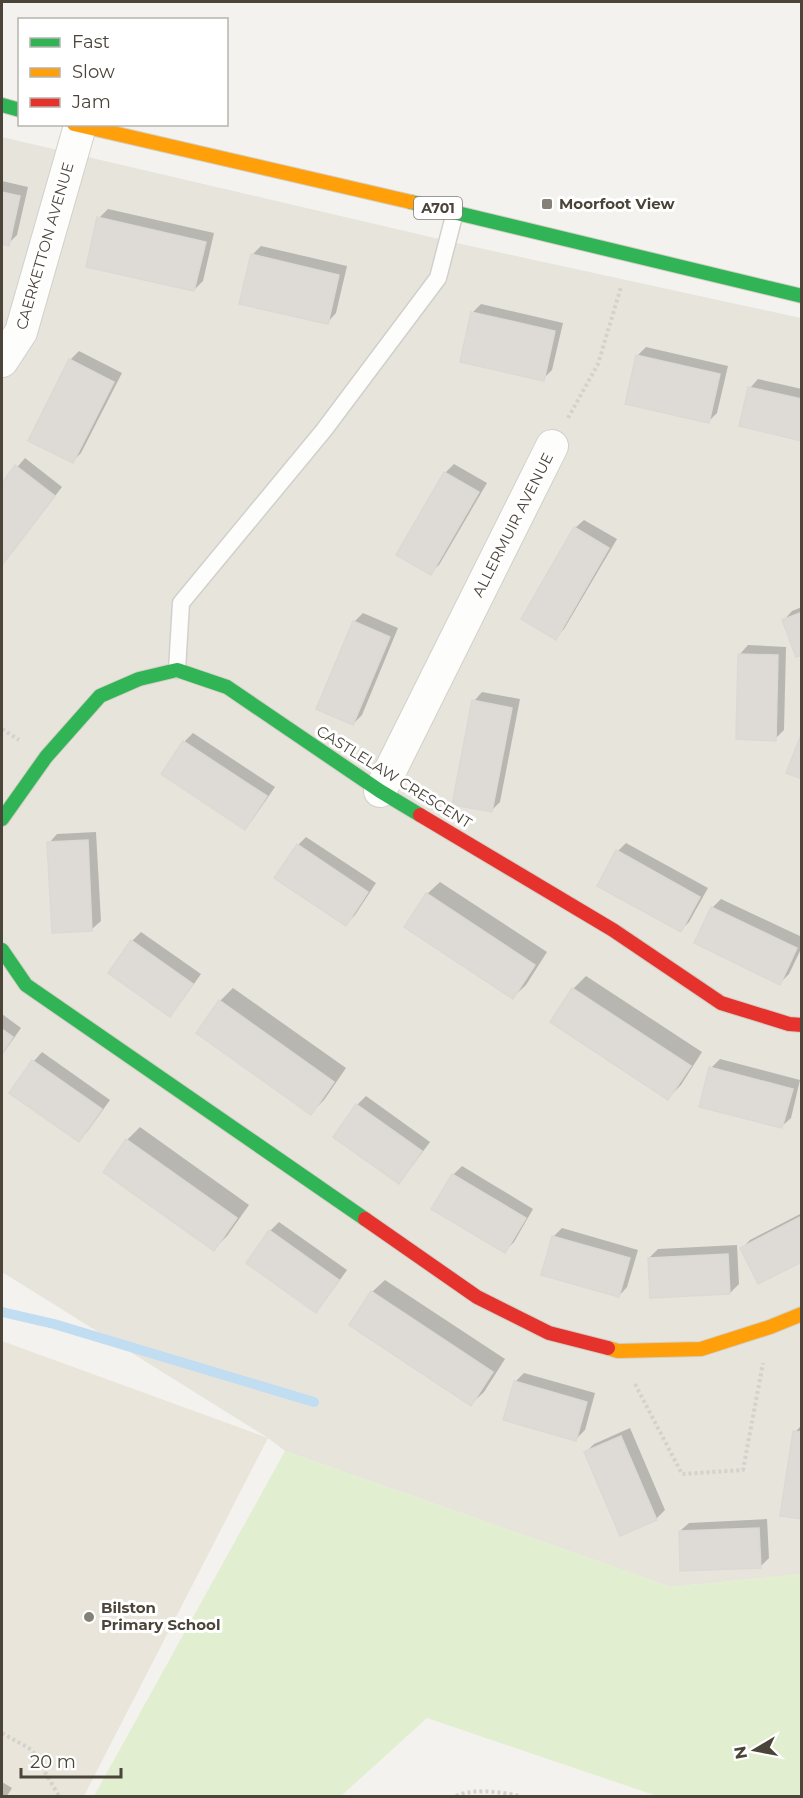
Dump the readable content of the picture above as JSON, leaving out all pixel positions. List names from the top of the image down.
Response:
{
  "streets": {
    "street": [
      "A701",
      "CAERKETTON AVENUE",
      "ALLERMUIR AVENUE",
      "CASTLELAW CRESCENT"
    ]
  },
  "crossings": [
    ["A701", "ALLERMUIR AVENUE"],
    ["ALLERMUIR AVENUE", "CASTLELAW CRESCENT"]
  ],
  "places": {
    "transit": ["Moorfoot View"],
    "other": ["Bilston Primary School"]
  },
  "legend": ["Fast", "Slow", "Jam"],
  "scale_bar": "20 m",
  "north": "left"
}
